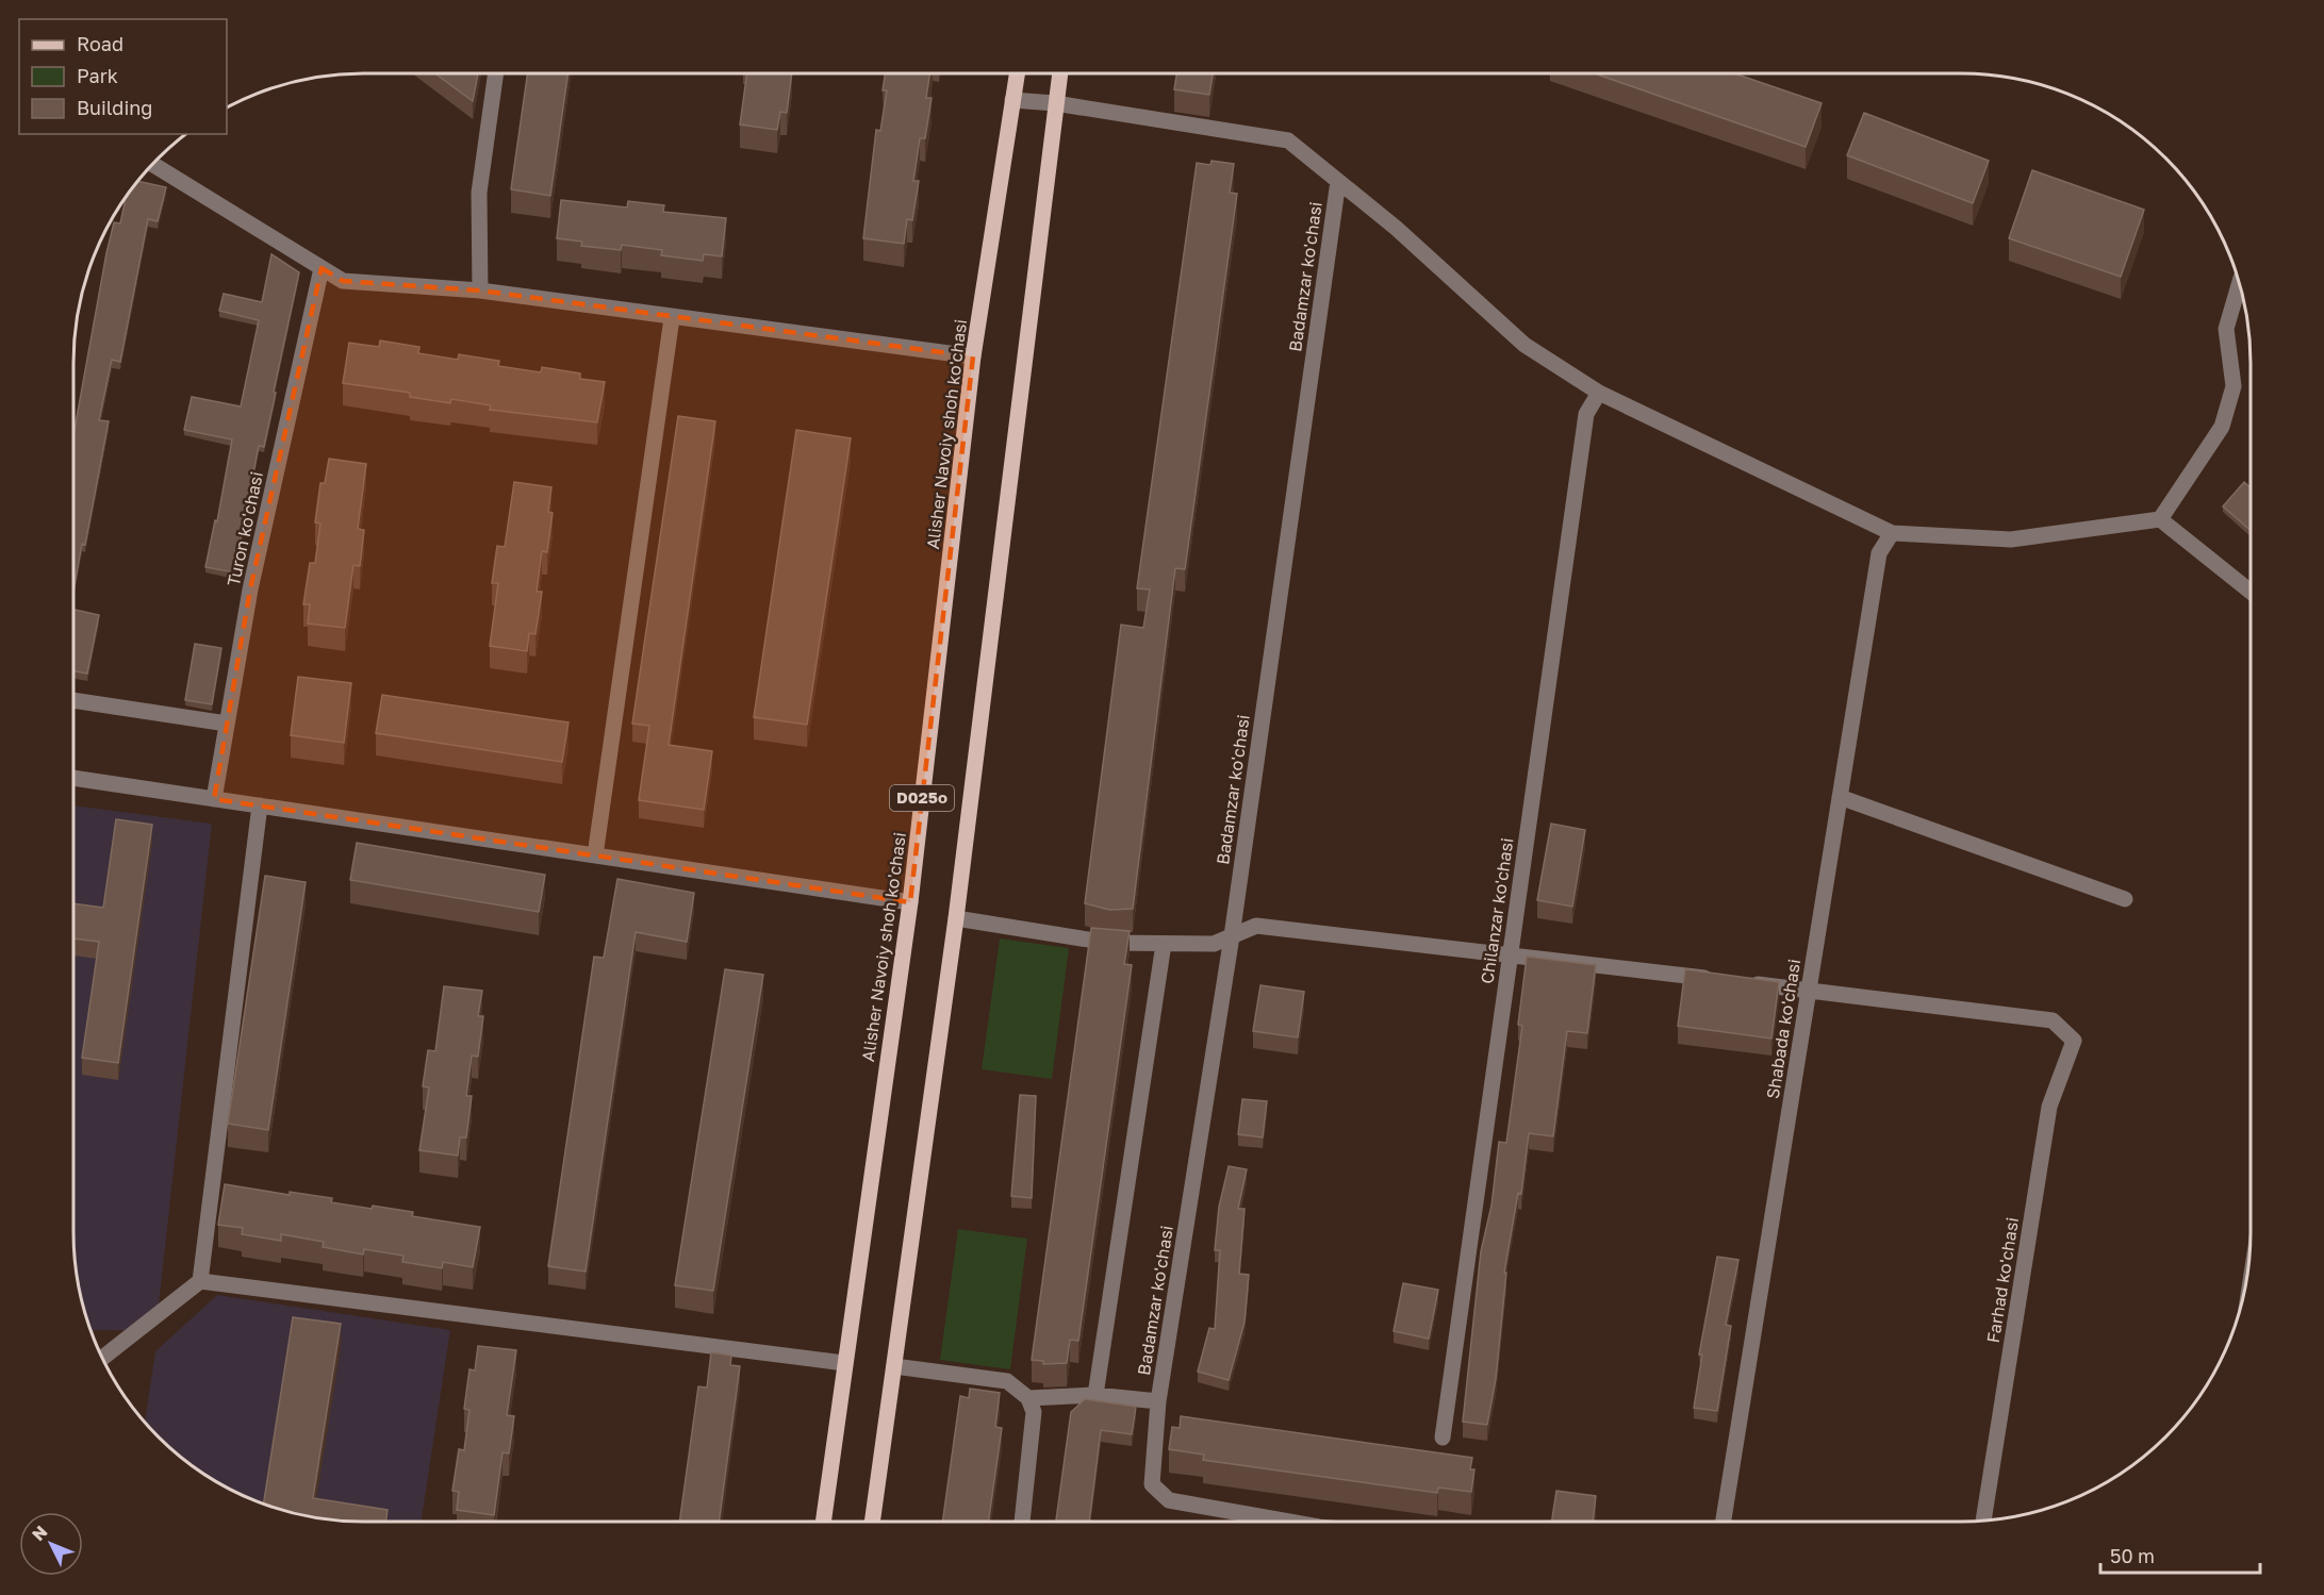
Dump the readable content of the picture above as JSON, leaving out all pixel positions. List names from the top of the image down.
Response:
{
  "streets": {
    "main road": ["Alisher Navoiy shoh ko'chasi", "D025o"],
    "street": [
      "Badamzar ko'chasi",
      "Turon ko'chasi",
      "Chilanzar ko'chasi",
      "Shabada ko'chasi",
      "Farhad ko'chasi"
    ]
  },
  "crossings": [
    ["Shabada ko'chasi", "Farhad ko'chasi"]
  ],
  "legend": ["Road", "Park", "Building"],
  "scale_bar": "50 m",
  "north": "top left"
}
